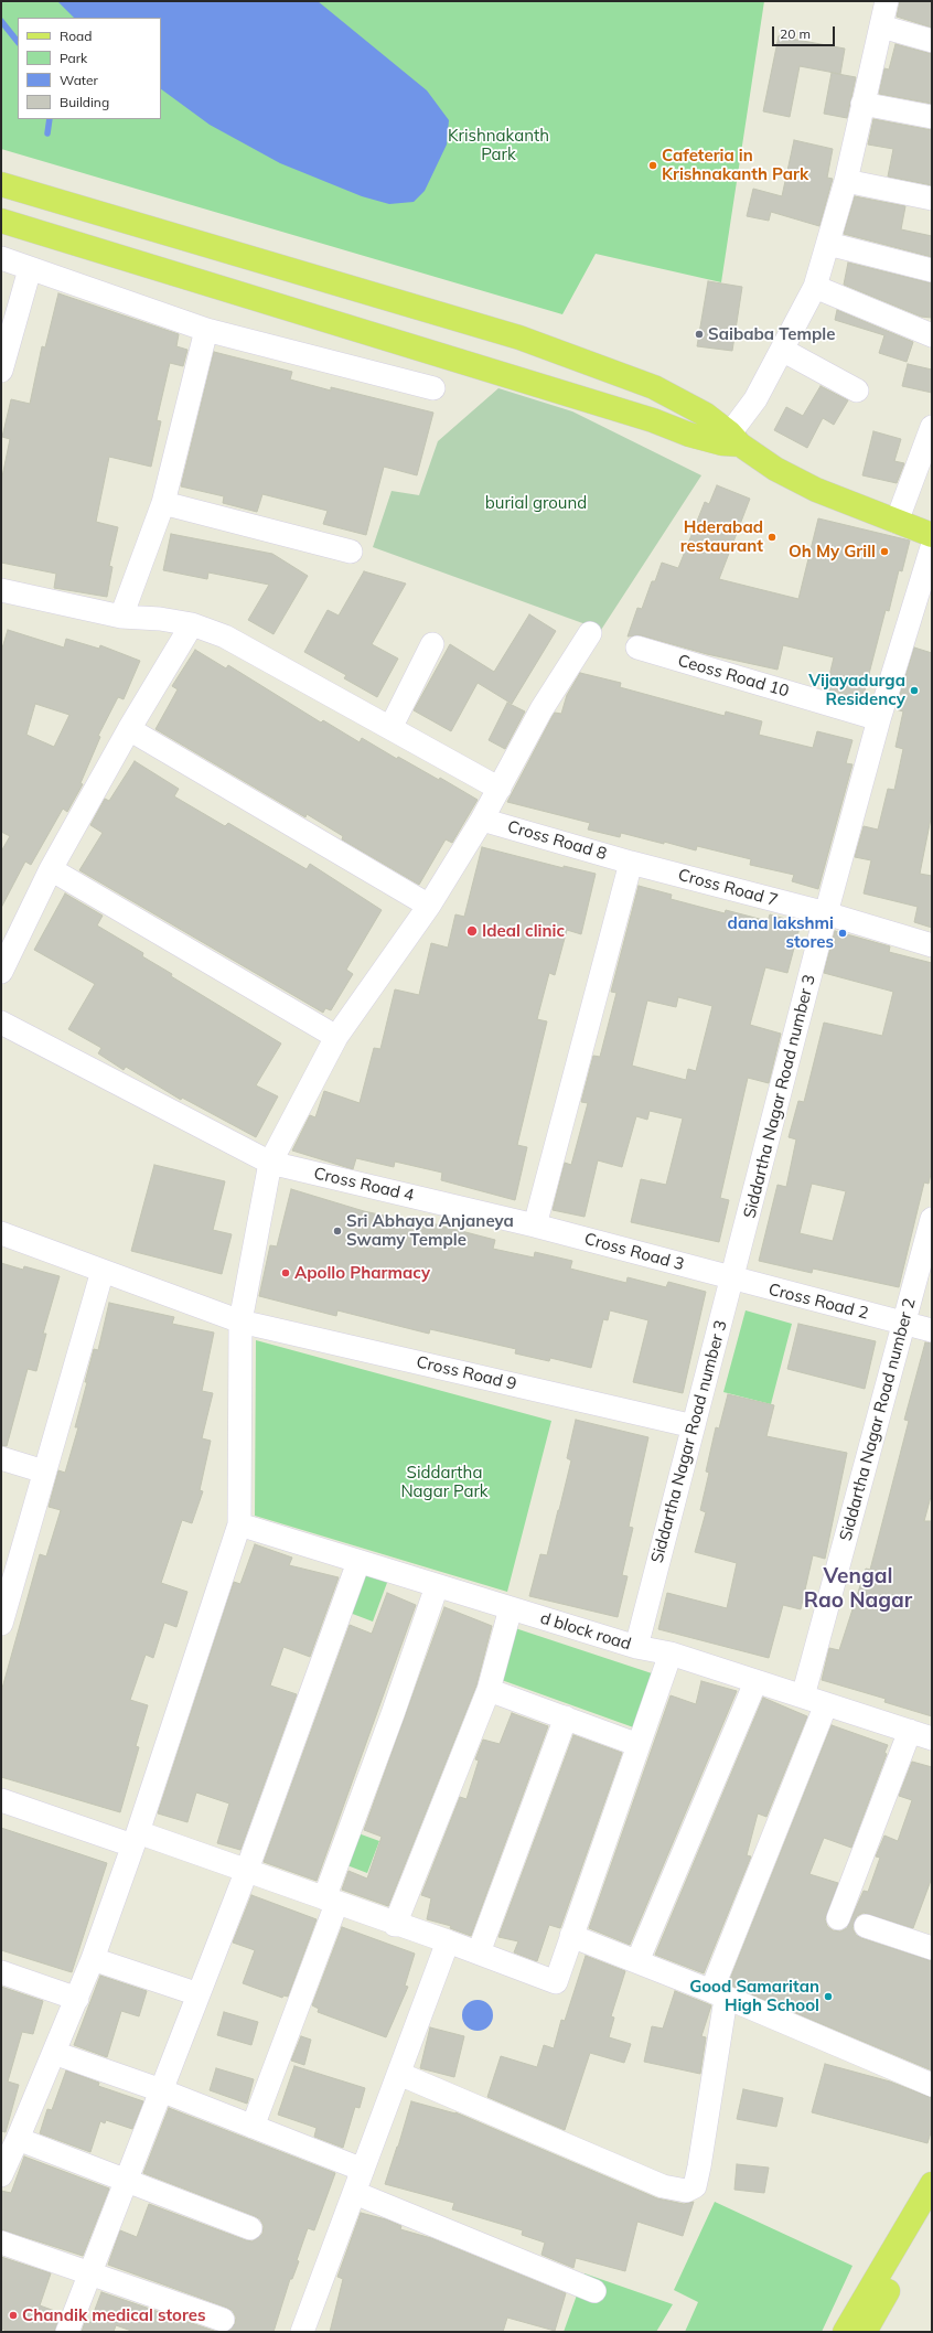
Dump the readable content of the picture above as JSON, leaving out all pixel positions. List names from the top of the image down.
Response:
{
  "streets": {
    "street": [
      "Ceoss Road 10",
      "Cross Road 8",
      "Cross Road 7",
      "Siddartha Nagar Road number 3",
      "Cross Road 4",
      "Cross Road 3",
      "Cross Road 2",
      "Cross Road 9",
      "Siddartha Nagar Road number 2",
      "d block road"
    ]
  },
  "crossings": [
    ["Ceoss Road 10", "Siddartha Nagar Road number 3"],
    ["Cross Road 8", "Cross Road 7"],
    ["Cross Road 7", "Siddartha Nagar Road number 3"],
    ["Siddartha Nagar Road number 3", "Cross Road 3"],
    ["Siddartha Nagar Road number 3", "Cross Road 2"],
    ["Siddartha Nagar Road number 3", "Cross Road 9"],
    ["Siddartha Nagar Road number 3", "d block road"],
    ["Cross Road 4", "Cross Road 3"],
    ["Cross Road 3", "Cross Road 2"],
    ["Cross Road 2", "Siddartha Nagar Road number 2"],
    ["Siddartha Nagar Road number 2", "d block road"]
  ],
  "districts": ["Vengal Rao Nagar"],
  "parks": ["Krishnakanth Park", "burial ground", "Siddartha Nagar Park"],
  "places": [
    "Cafeteria in Krishnakanth Park",
    "Saibaba Temple",
    "Hderabad restaurant",
    "Oh My Grill",
    "Vijayadurga Residency",
    "Ideal clinic",
    "dana lakshmi stores",
    "Sri Abhaya Anjaneya Swamy Temple",
    "Apollo Pharmacy",
    "Good Samaritan High School",
    "Chandik medical stores"
  ],
  "legend": [
    "Road",
    "Park",
    "Water",
    "Building"
  ],
  "scale_bar": "20 m"
}
